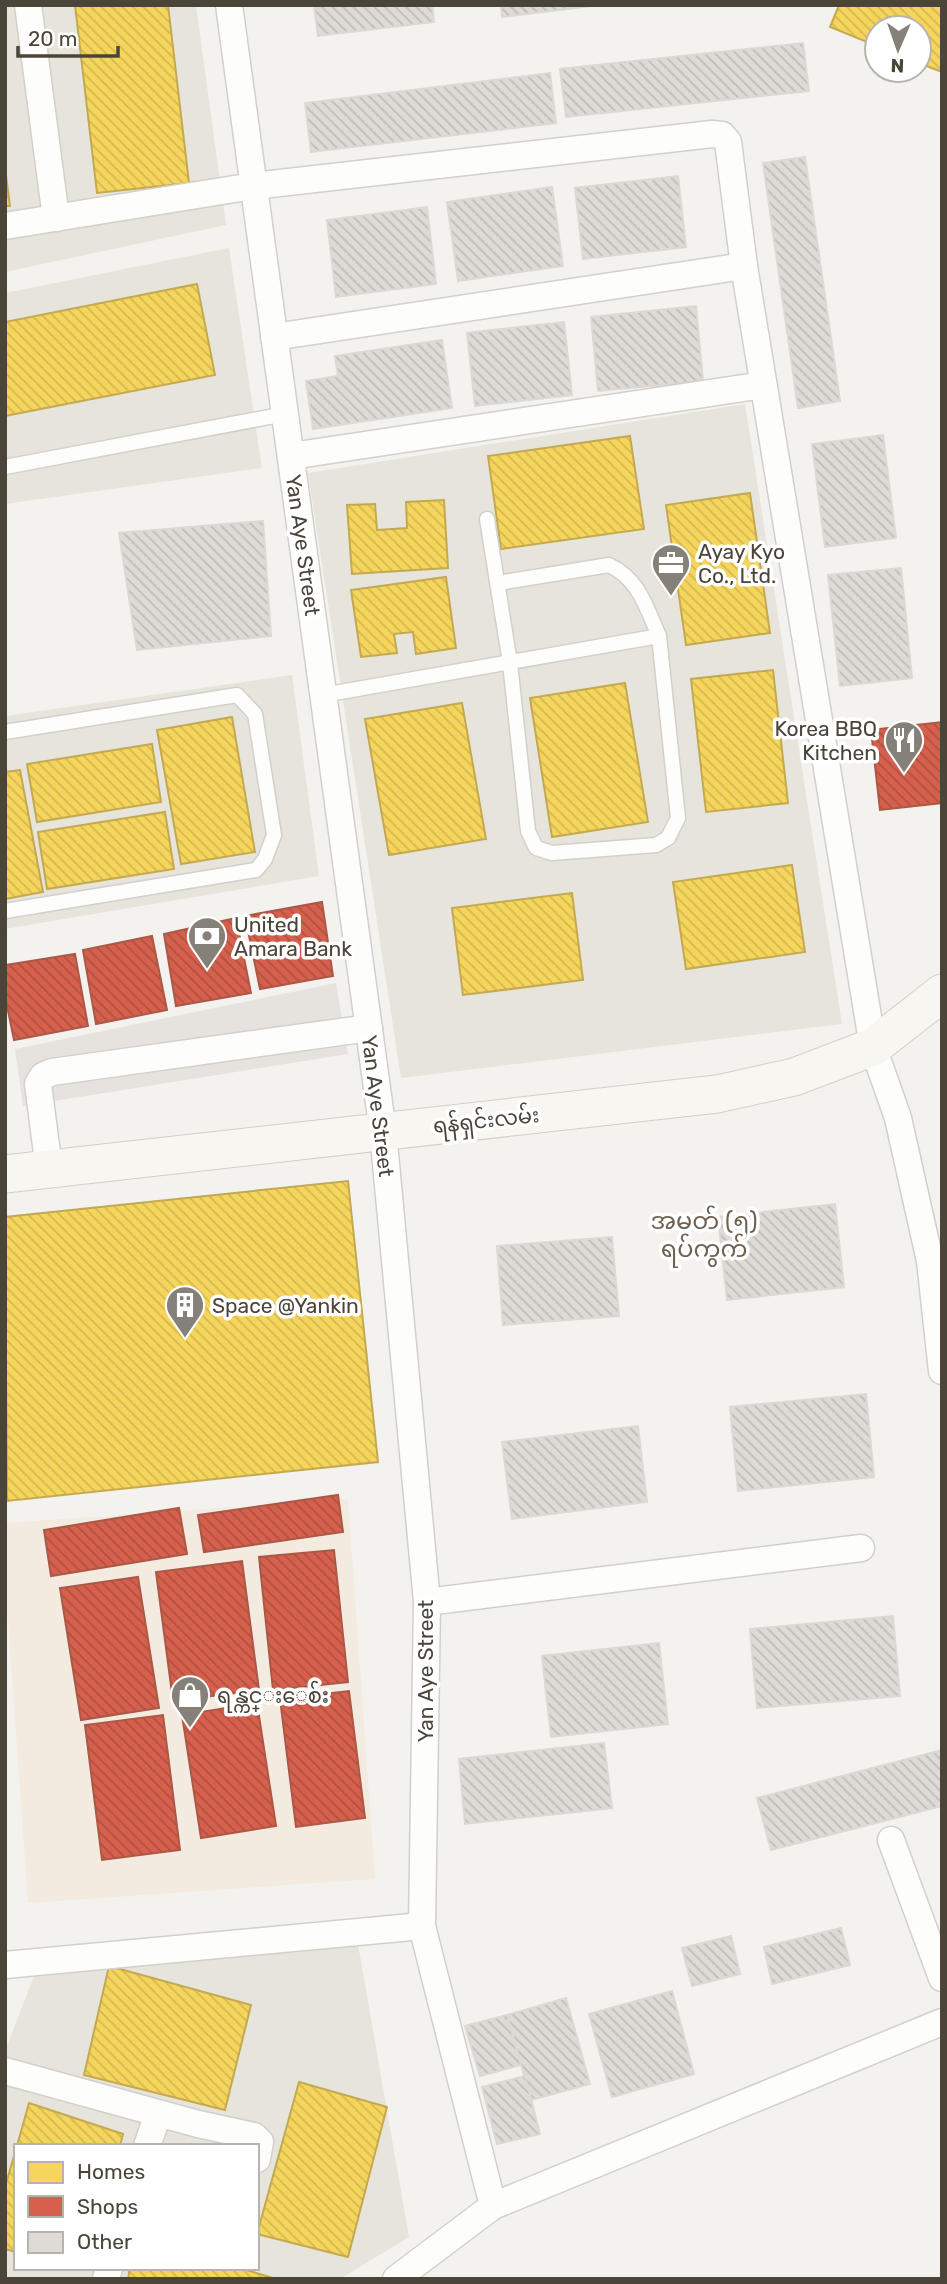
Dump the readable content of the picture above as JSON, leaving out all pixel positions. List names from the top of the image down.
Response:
{
  "streets": {
    "main road": ["ရန်ရှင်းလမ်း"],
    "street": ["Yan Aye Street"]
  },
  "crossings": [
    ["Yan Aye Street", "ရန်ရှင်းလမ်း"]
  ],
  "districts": ["အမှတ် (၅) ရပ်ကွက်"],
  "places": {
    "office": ["Ayay Kyo Co., Ltd."],
    "restaurant": ["Korea BBQ Kitchen"],
    "bank": ["United Amara Bank"],
    "building": ["Space @Yankin"],
    "shop": ["ရန္ကင္းေစ်း"]
  },
  "legend": ["Homes", "Shops", "Other"],
  "scale_bar": "20 m",
  "north": "bottom"
}
